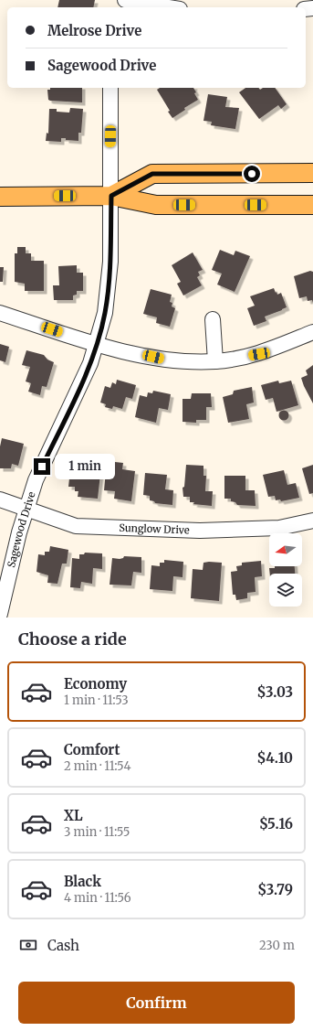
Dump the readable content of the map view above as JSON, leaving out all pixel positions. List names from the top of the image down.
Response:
{
  "streets": {
    "street": ["Sagewood Drive", "Sunglow Drive"]
  },
  "crossings": [
    ["Sagewood Drive", "Sunglow Drive"]
  ],
  "north": "left",
  "page": {
    "banner": ["Melrose Drive", "Sagewood Drive"],
    "bubble": "1 min",
    "heading": "Choose a ride",
    "list": [
      {
        "name": "Economy",
        "note": "1 min · 11:53",
        "value": "$3.03"
      },
      {
        "name": "Comfort",
        "note": "2 min · 11:54",
        "value": "$4.10"
      },
      {
        "name": "XL",
        "note": "3 min · 11:55",
        "value": "$5.16"
      },
      {
        "name": "Black",
        "note": "4 min · 11:56",
        "value": "$3.79"
      }
    ],
    "pay": ["Cash", "230 m"],
    "buttons": "Confirm"
  }
}
